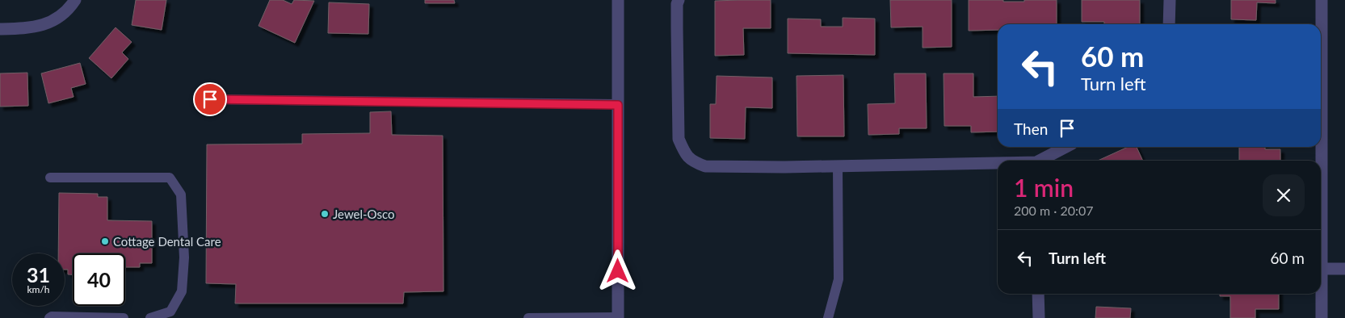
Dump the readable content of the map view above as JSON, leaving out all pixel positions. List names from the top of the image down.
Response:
{
  "places": ["Jewel-Osco", "Cottage Dental Care"],
  "page": {
    "turn": ["60 m", "Turn left"],
    "then": "Then",
    "heading": ["1 min", "200 m · 20:07"],
    "list": [
      {
        "name": "Turn left",
        "value": "60 m"
      }
    ],
    "speed": "31 km/h",
    "limit": "40"
  }
}
